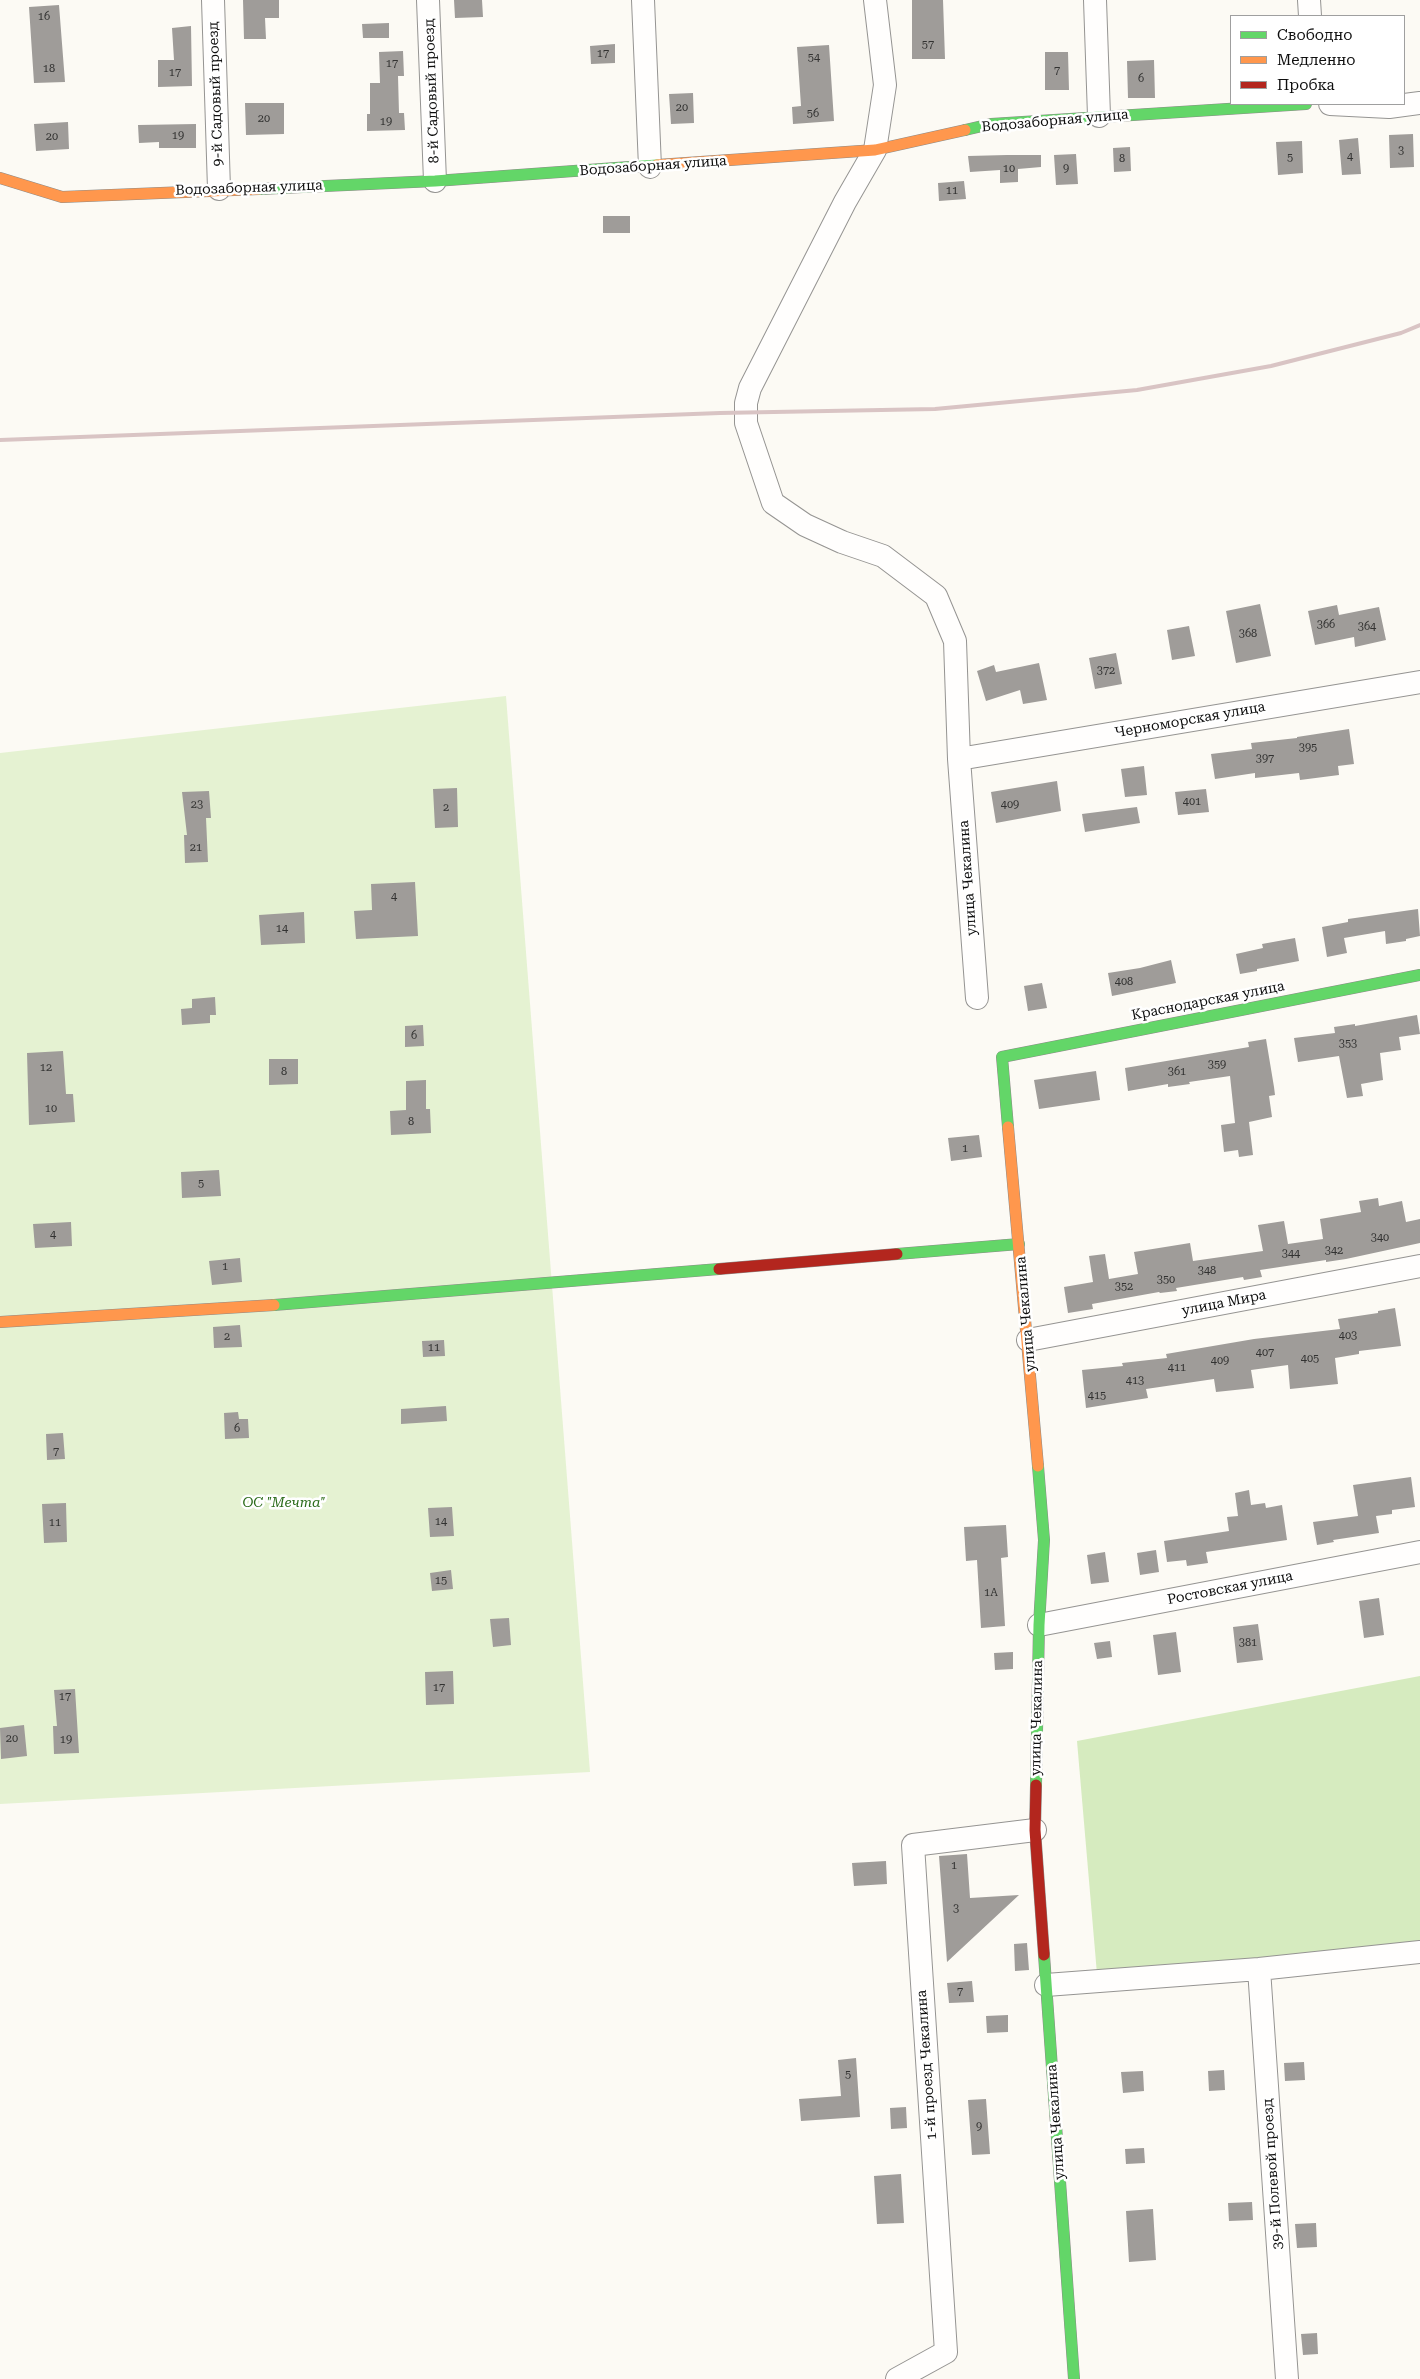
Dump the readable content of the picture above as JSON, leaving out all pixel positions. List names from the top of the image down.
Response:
{
  "streets": {
    "street": [
      "8-й Садовый проезд",
      "9-й Садовый проезд",
      "Водозаборная улица",
      "Черноморская улица",
      "улица Чекалина",
      "Краснодарская улица",
      "улица Мира",
      "Ростовская улица",
      "1-й проезд Чекалина",
      "39-й Полевой проезд"
    ]
  },
  "crossings": [
    ["8-й Садовый проезд", "Водозаборная улица"],
    ["9-й Садовый проезд", "Водозаборная улица"],
    ["Водозаборная улица", "улица Чекалина"],
    ["Черноморская улица", "улица Чекалина"],
    ["улица Чекалина", "Краснодарская улица"],
    ["улица Чекалина", "улица Мира"],
    ["улица Чекалина", "Ростовская улица"],
    ["улица Чекалина", "1-й проезд Чекалина"]
  ],
  "parks": ["ОС \"Мечта\""],
  "house_numbers": [
    "16",
    "57",
    "17",
    "54",
    "17",
    "18",
    "7",
    "17",
    "6",
    "20",
    "56",
    "20",
    "19",
    "19",
    "20",
    "3",
    "4",
    "5",
    "8",
    "10",
    "9",
    "11",
    "366",
    "364",
    "368",
    "372",
    "395",
    "397",
    "401",
    "23",
    "409",
    "2",
    "21",
    "4",
    "14",
    "408",
    "6",
    "353",
    "359",
    "12",
    "8",
    "361",
    "10",
    "8",
    "1",
    "5",
    "4",
    "340",
    "342",
    "344",
    "1",
    "348",
    "350",
    "352",
    "403",
    "2",
    "11",
    "407",
    "405",
    "409",
    "411",
    "413",
    "415",
    "6",
    "7",
    "14",
    "11",
    "15",
    "1А",
    "381",
    "17",
    "17",
    "20",
    "19",
    "1",
    "3",
    "7",
    "5",
    "9"
  ],
  "legend": ["Свободно", "Медленно", "Пробка"]
}
